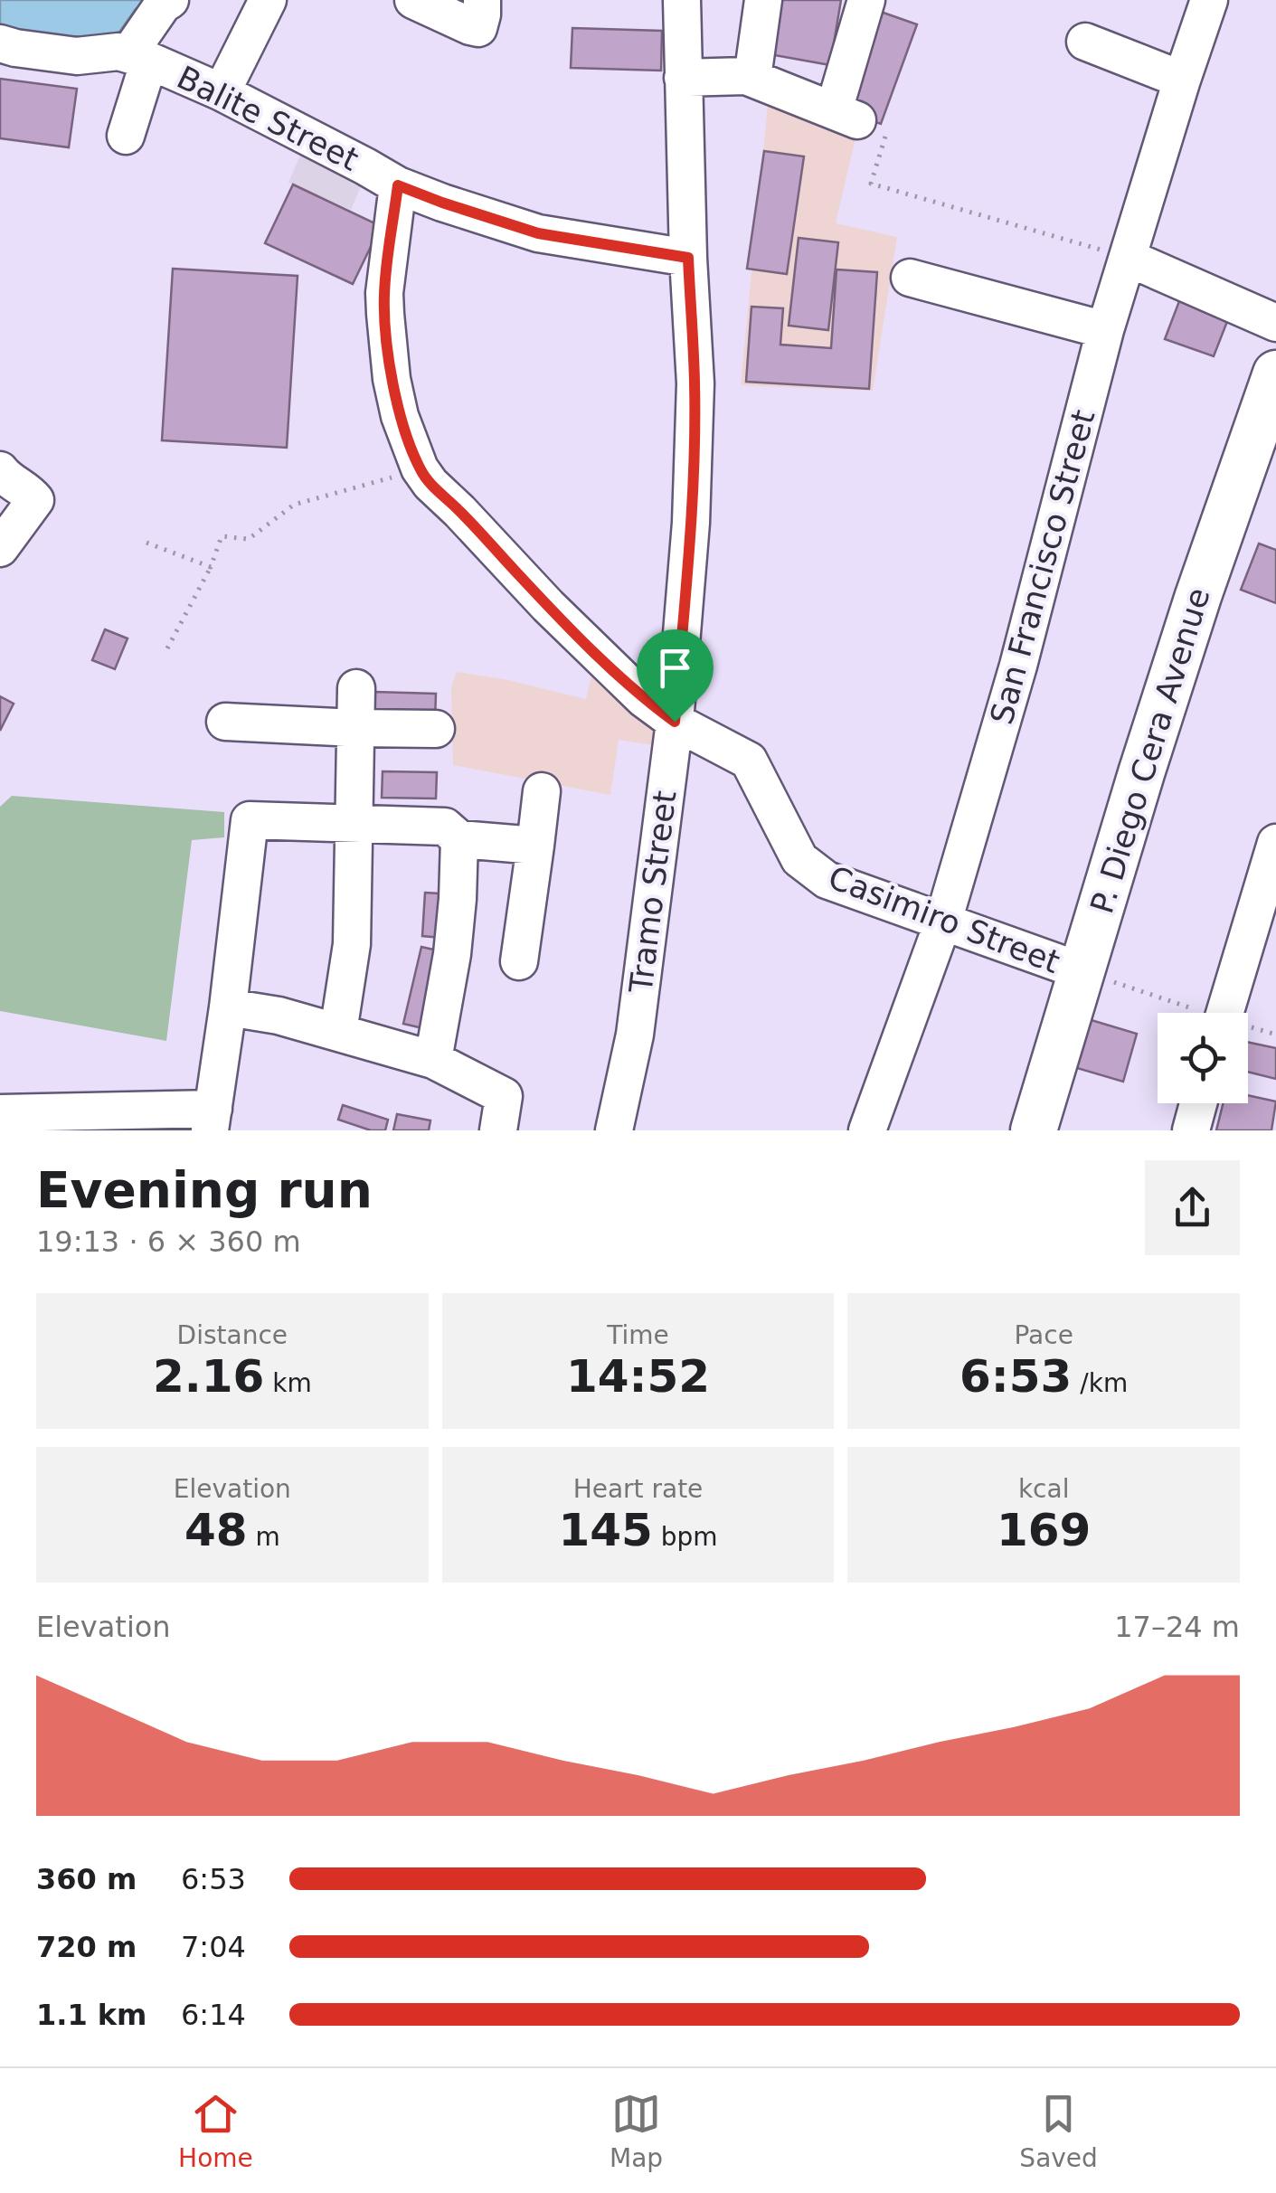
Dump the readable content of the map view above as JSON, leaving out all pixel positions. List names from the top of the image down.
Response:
{
  "streets": {
    "main road": ["P. Diego Cera Avenue"],
    "street": [
      "Balite Street",
      "San Francisco Street",
      "Tramo Street",
      "Casimiro Street"
    ]
  },
  "crossings": [
    ["Balite Street", "Tramo Street"],
    ["Balite Street", "Casimiro Street"],
    ["San Francisco Street", "Casimiro Street"],
    ["P. Diego Cera Avenue", "Casimiro Street"],
    ["Tramo Street", "Casimiro Street"]
  ],
  "page": {
    "heading": ["Evening run", "19:13 · 6 × 360 m"],
    "stats": [
      ["Distance", "2.16 km"],
      ["Time", "14:52"],
      ["Pace", "6:53 /km"],
      ["Elevation", "48 m"],
      ["Heart rate", "145 bpm"],
      ["kcal", "169"]
    ],
    "chart": ["Elevation", "17–24 m"],
    "list": [
      {
        "name": "360 m",
        "note": "6:53"
      },
      {
        "name": "720 m",
        "note": "7:04"
      },
      {
        "name": "1.1 km",
        "note": "6:14"
      }
    ],
    "tabs": ["Home", "Map", "Saved"]
  }
}
